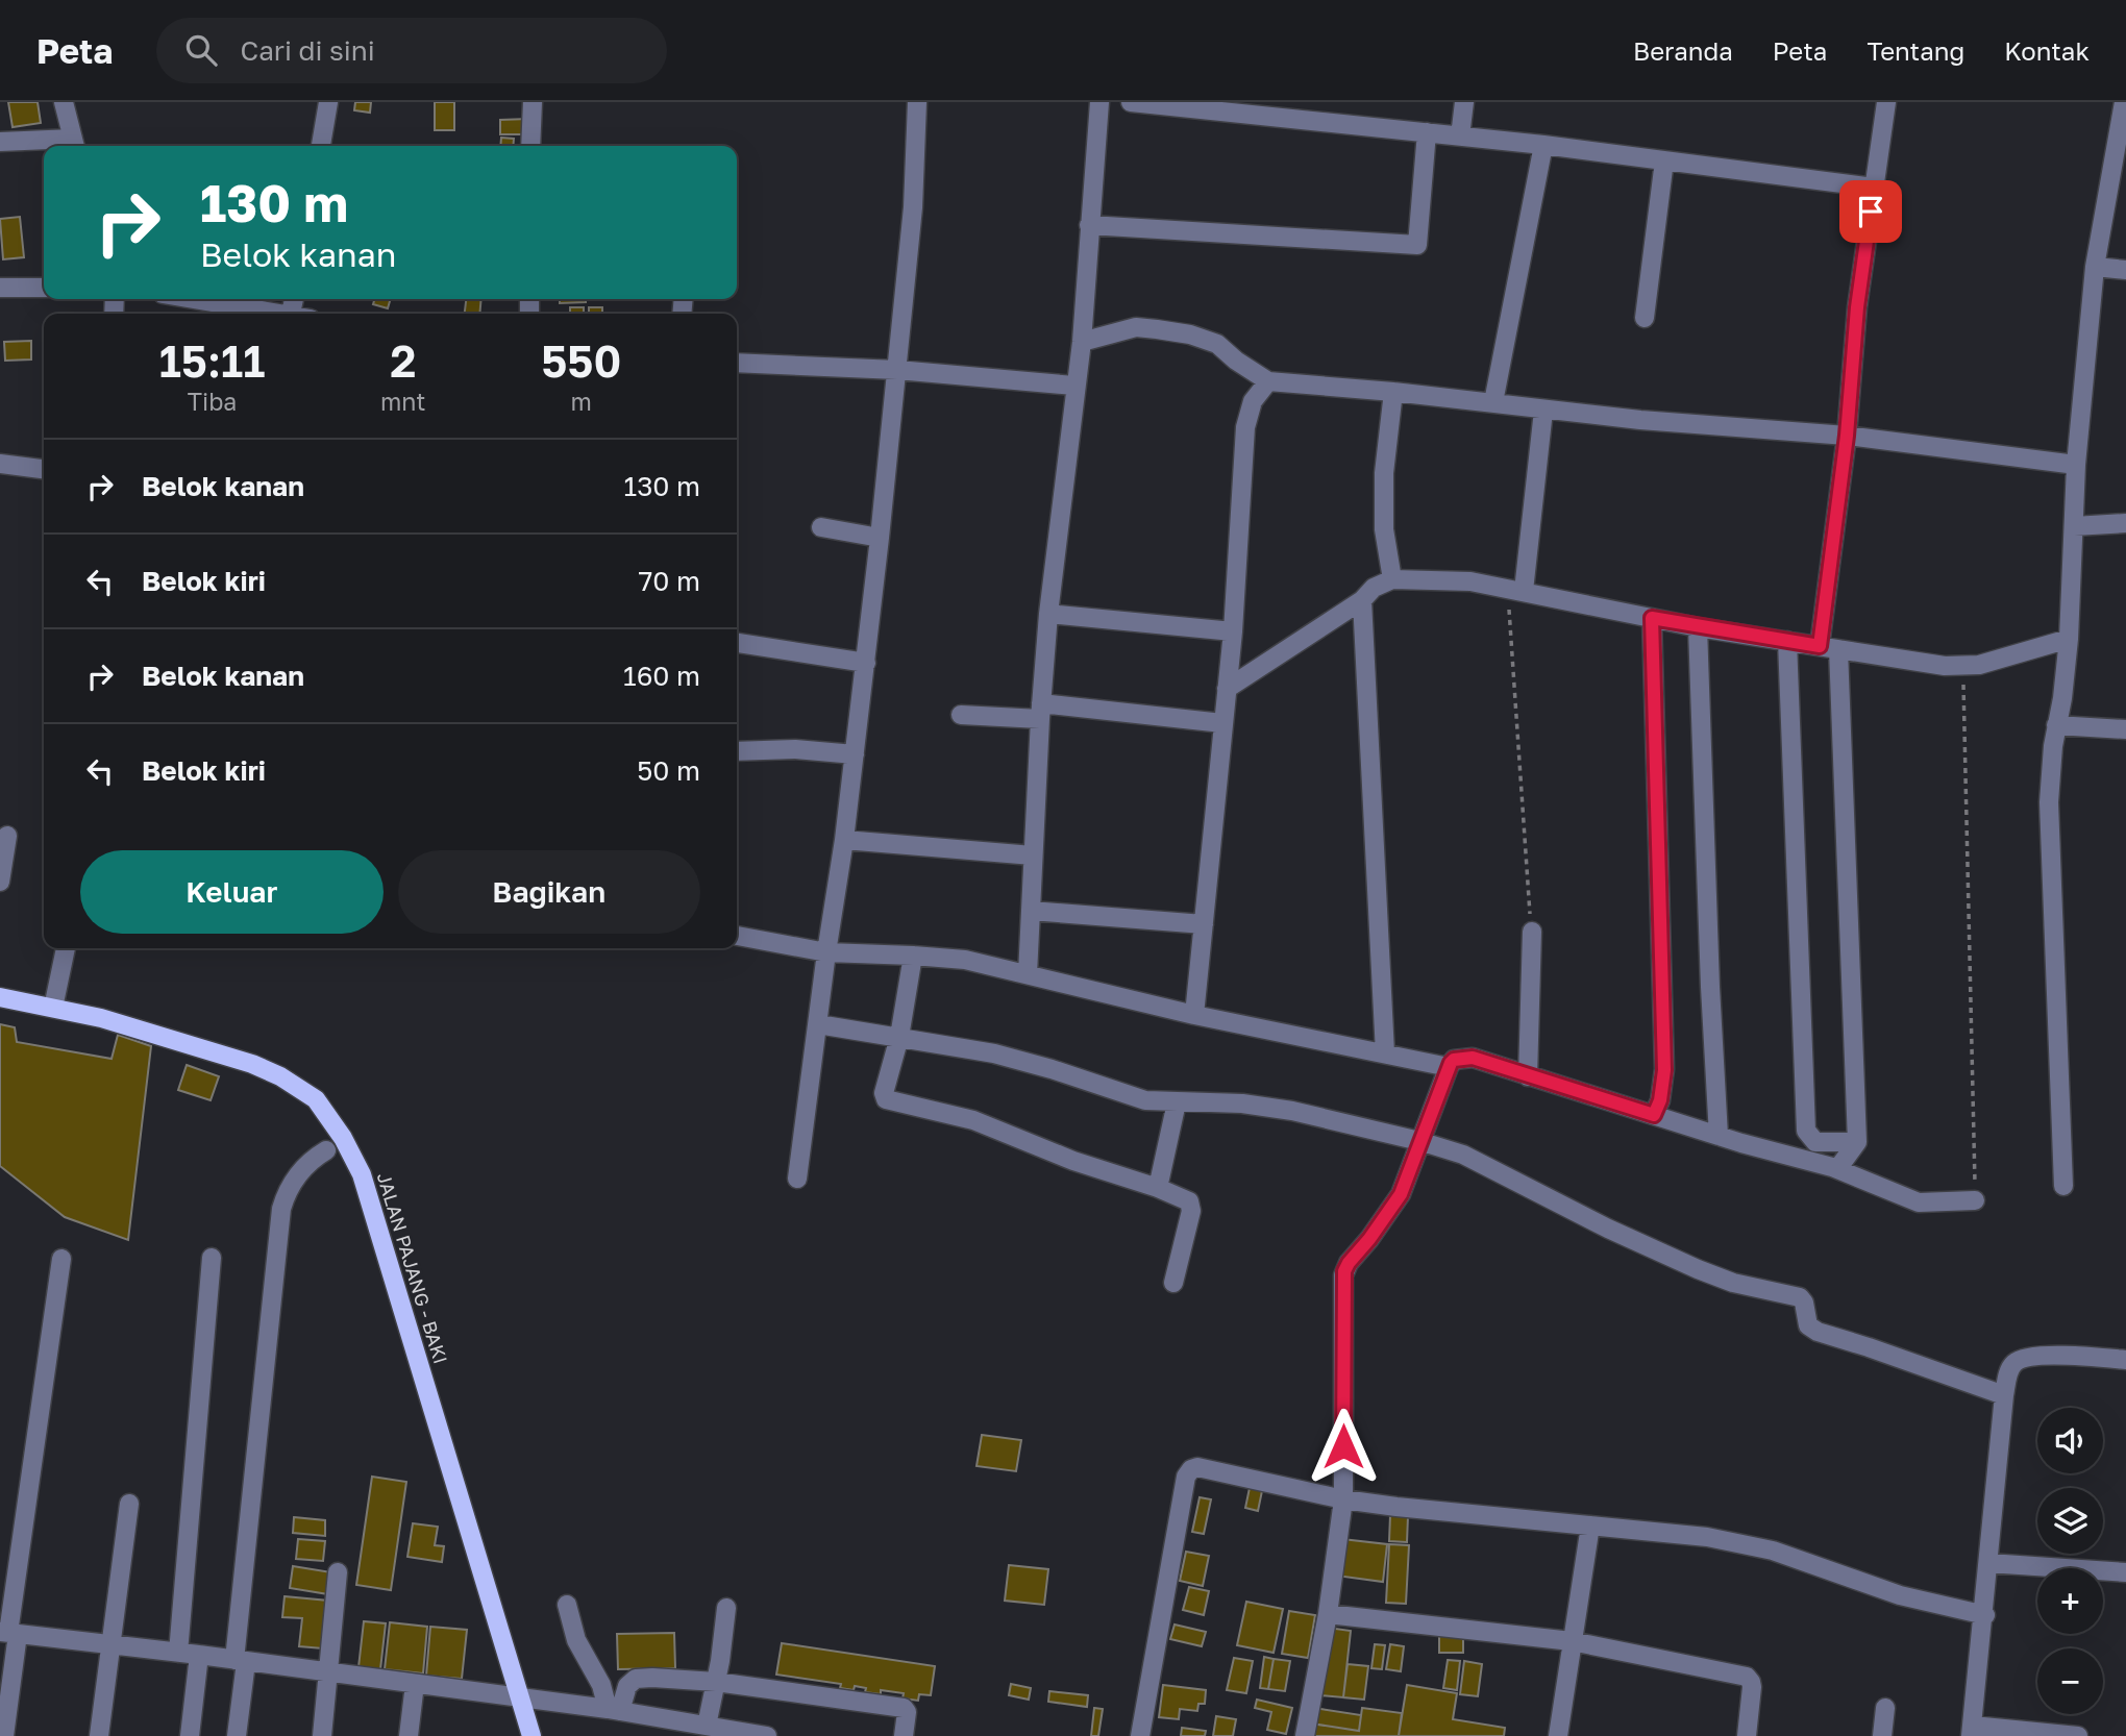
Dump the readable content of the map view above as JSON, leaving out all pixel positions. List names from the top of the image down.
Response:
{
  "streets": {
    "main road": ["JALAN PAJANG - BAKI"]
  },
  "page": {
    "header": "Peta",
    "search": "Cari di sini",
    "nav": [
      "Beranda",
      "Peta",
      "Tentang",
      "Kontak"
    ],
    "turn": ["130 m", "Belok kanan"],
    "eta": [
      "15:11",
      "Tiba",
      "2",
      "mnt",
      "550",
      "m"
    ],
    "list": [
      {
        "name": "Belok kanan",
        "value": "130 m"
      },
      {
        "name": "Belok kiri",
        "value": "70 m"
      },
      {
        "name": "Belok kanan",
        "value": "160 m"
      },
      {
        "name": "Belok kiri",
        "value": "50 m"
      }
    ],
    "buttons": ["Keluar", "Bagikan"],
    "map_buttons": ["+", "−"]
  }
}
